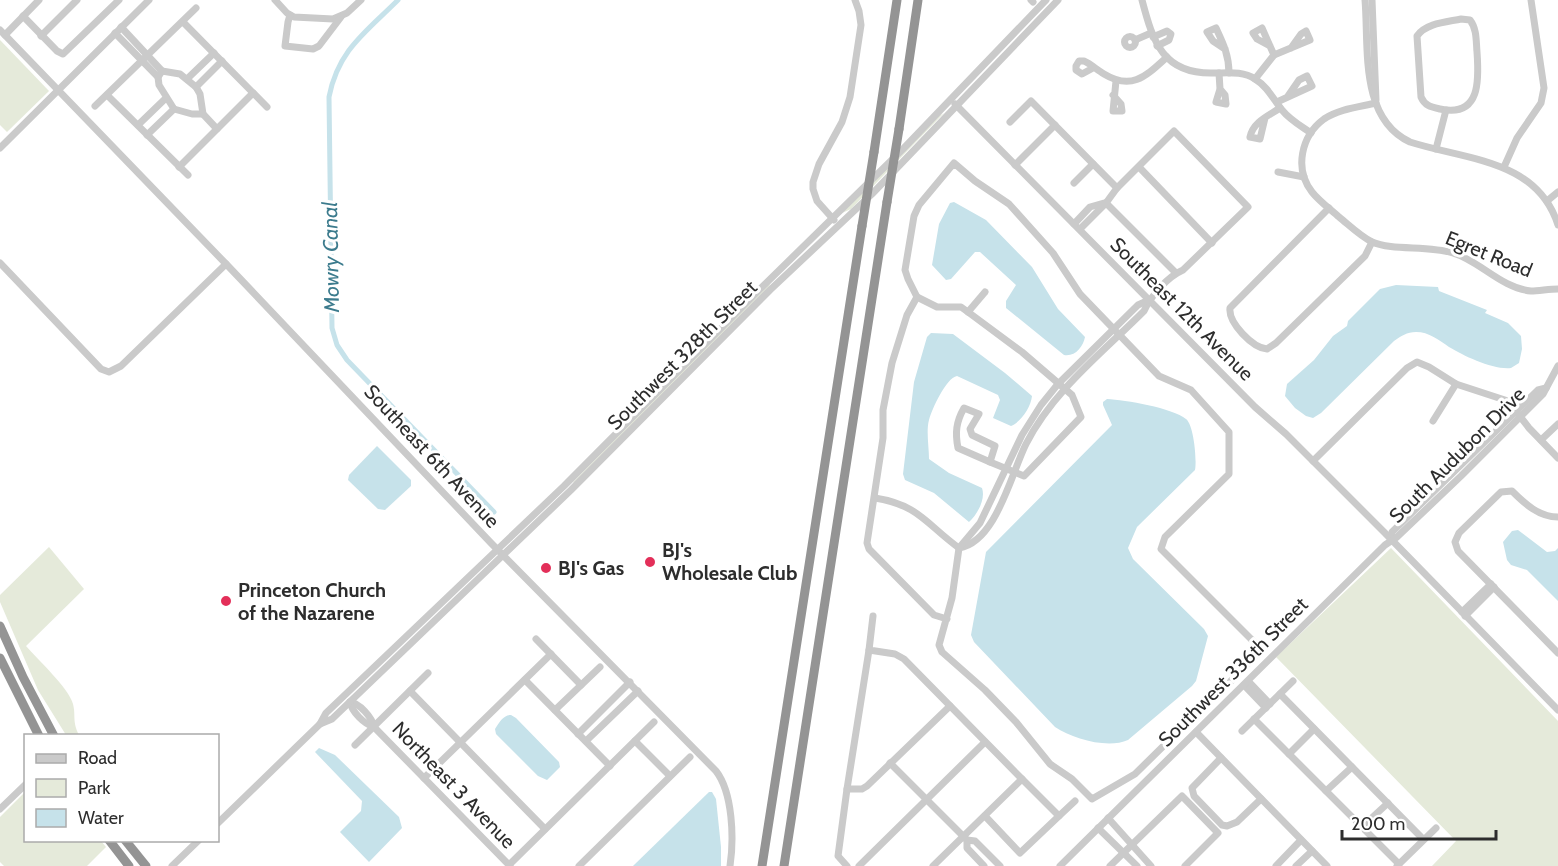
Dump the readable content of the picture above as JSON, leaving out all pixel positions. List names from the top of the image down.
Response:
{
  "streets": {
    "street": [
      "Egret Road",
      "Southeast 12th Avenue",
      "Southwest 328th Street",
      "South Audubon Drive",
      "Southeast 6th Avenue",
      "Southwest 336th Street",
      "Northeast 3 Avenue"
    ]
  },
  "crossings": [
    ["Southeast 12th Avenue", "Southwest 328th Street"],
    ["Southeast 12th Avenue", "South Audubon Drive"],
    ["Southeast 12th Avenue", "Southwest 336th Street"],
    ["Southwest 328th Street", "Southeast 6th Avenue"],
    ["Southwest 328th Street", "Northeast 3 Avenue"],
    ["South Audubon Drive", "Southwest 336th Street"]
  ],
  "water": ["Mowry Canal"],
  "places": ["BJ's Wholesale Club", "BJ's Gas", "Princeton Church of the Nazarene"],
  "legend": ["Road", "Park", "Water"],
  "scale_bar": "200 m"
}
